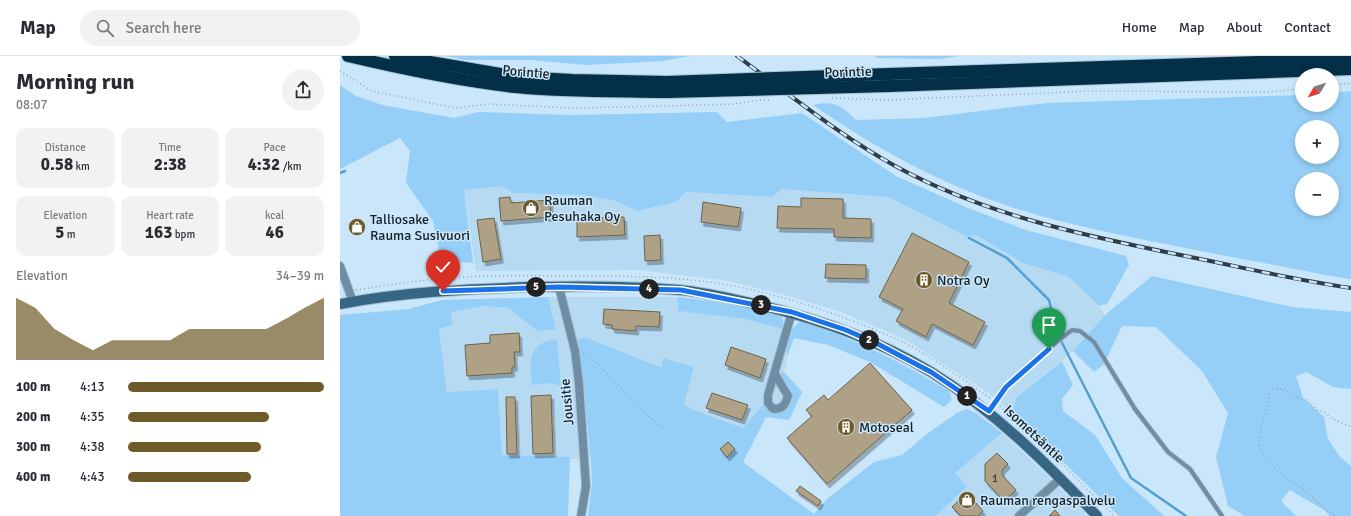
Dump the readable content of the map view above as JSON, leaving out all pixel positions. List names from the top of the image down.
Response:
{
  "streets": {
    "highway": ["Porintie"],
    "main road": ["Isometsäntie"],
    "street": ["Jousitie"]
  },
  "crossings": [
    ["Jousitie", "Isometsäntie"]
  ],
  "places": {
    "shop": ["Rauman Pesuhaka Oy", "Talliosake Rauma Susivuori", "Rauman rengaspalvelu"],
    "building": ["Notra Oy", "Motoseal"]
  },
  "house_numbers": ["1"],
  "north": "bottom left",
  "page": {
    "header": "Map",
    "search": "Search here",
    "nav": [
      "Home",
      "Map",
      "About",
      "Contact"
    ],
    "heading": ["Morning run", "08:07"],
    "map_buttons": ["+", "−"],
    "stats": [
      ["Distance", "0.58 km"],
      ["Time", "2:38"],
      ["Pace", "4:32 /km"],
      ["Elevation", "5 m"],
      ["Heart rate", "163 bpm"],
      ["kcal", "46"]
    ],
    "chart": ["Elevation", "34–39 m"],
    "pins": [
      "5",
      "4",
      "3",
      "2",
      "1"
    ],
    "list": [
      {
        "name": "100 m",
        "note": "4:13"
      },
      {
        "name": "200 m",
        "note": "4:35"
      },
      {
        "name": "300 m",
        "note": "4:38"
      },
      {
        "name": "400 m",
        "note": "4:43"
      }
    ]
  }
}
